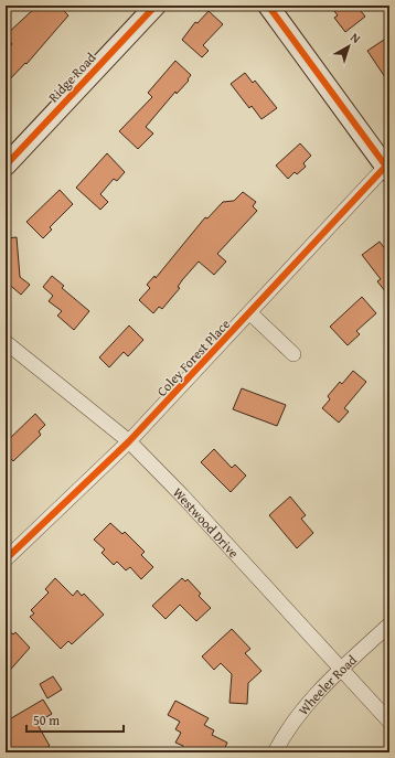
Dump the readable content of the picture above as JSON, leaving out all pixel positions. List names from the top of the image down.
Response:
{
  "streets": {
    "street": [
      "Ridge Road",
      "Coley Forest Place",
      "Westwood Drive",
      "Wheeler Road"
    ]
  },
  "crossings": [
    ["Coley Forest Place", "Westwood Drive"],
    ["Westwood Drive", "Wheeler Road"]
  ],
  "scale_bar": "50 m",
  "north": "top right"
}
